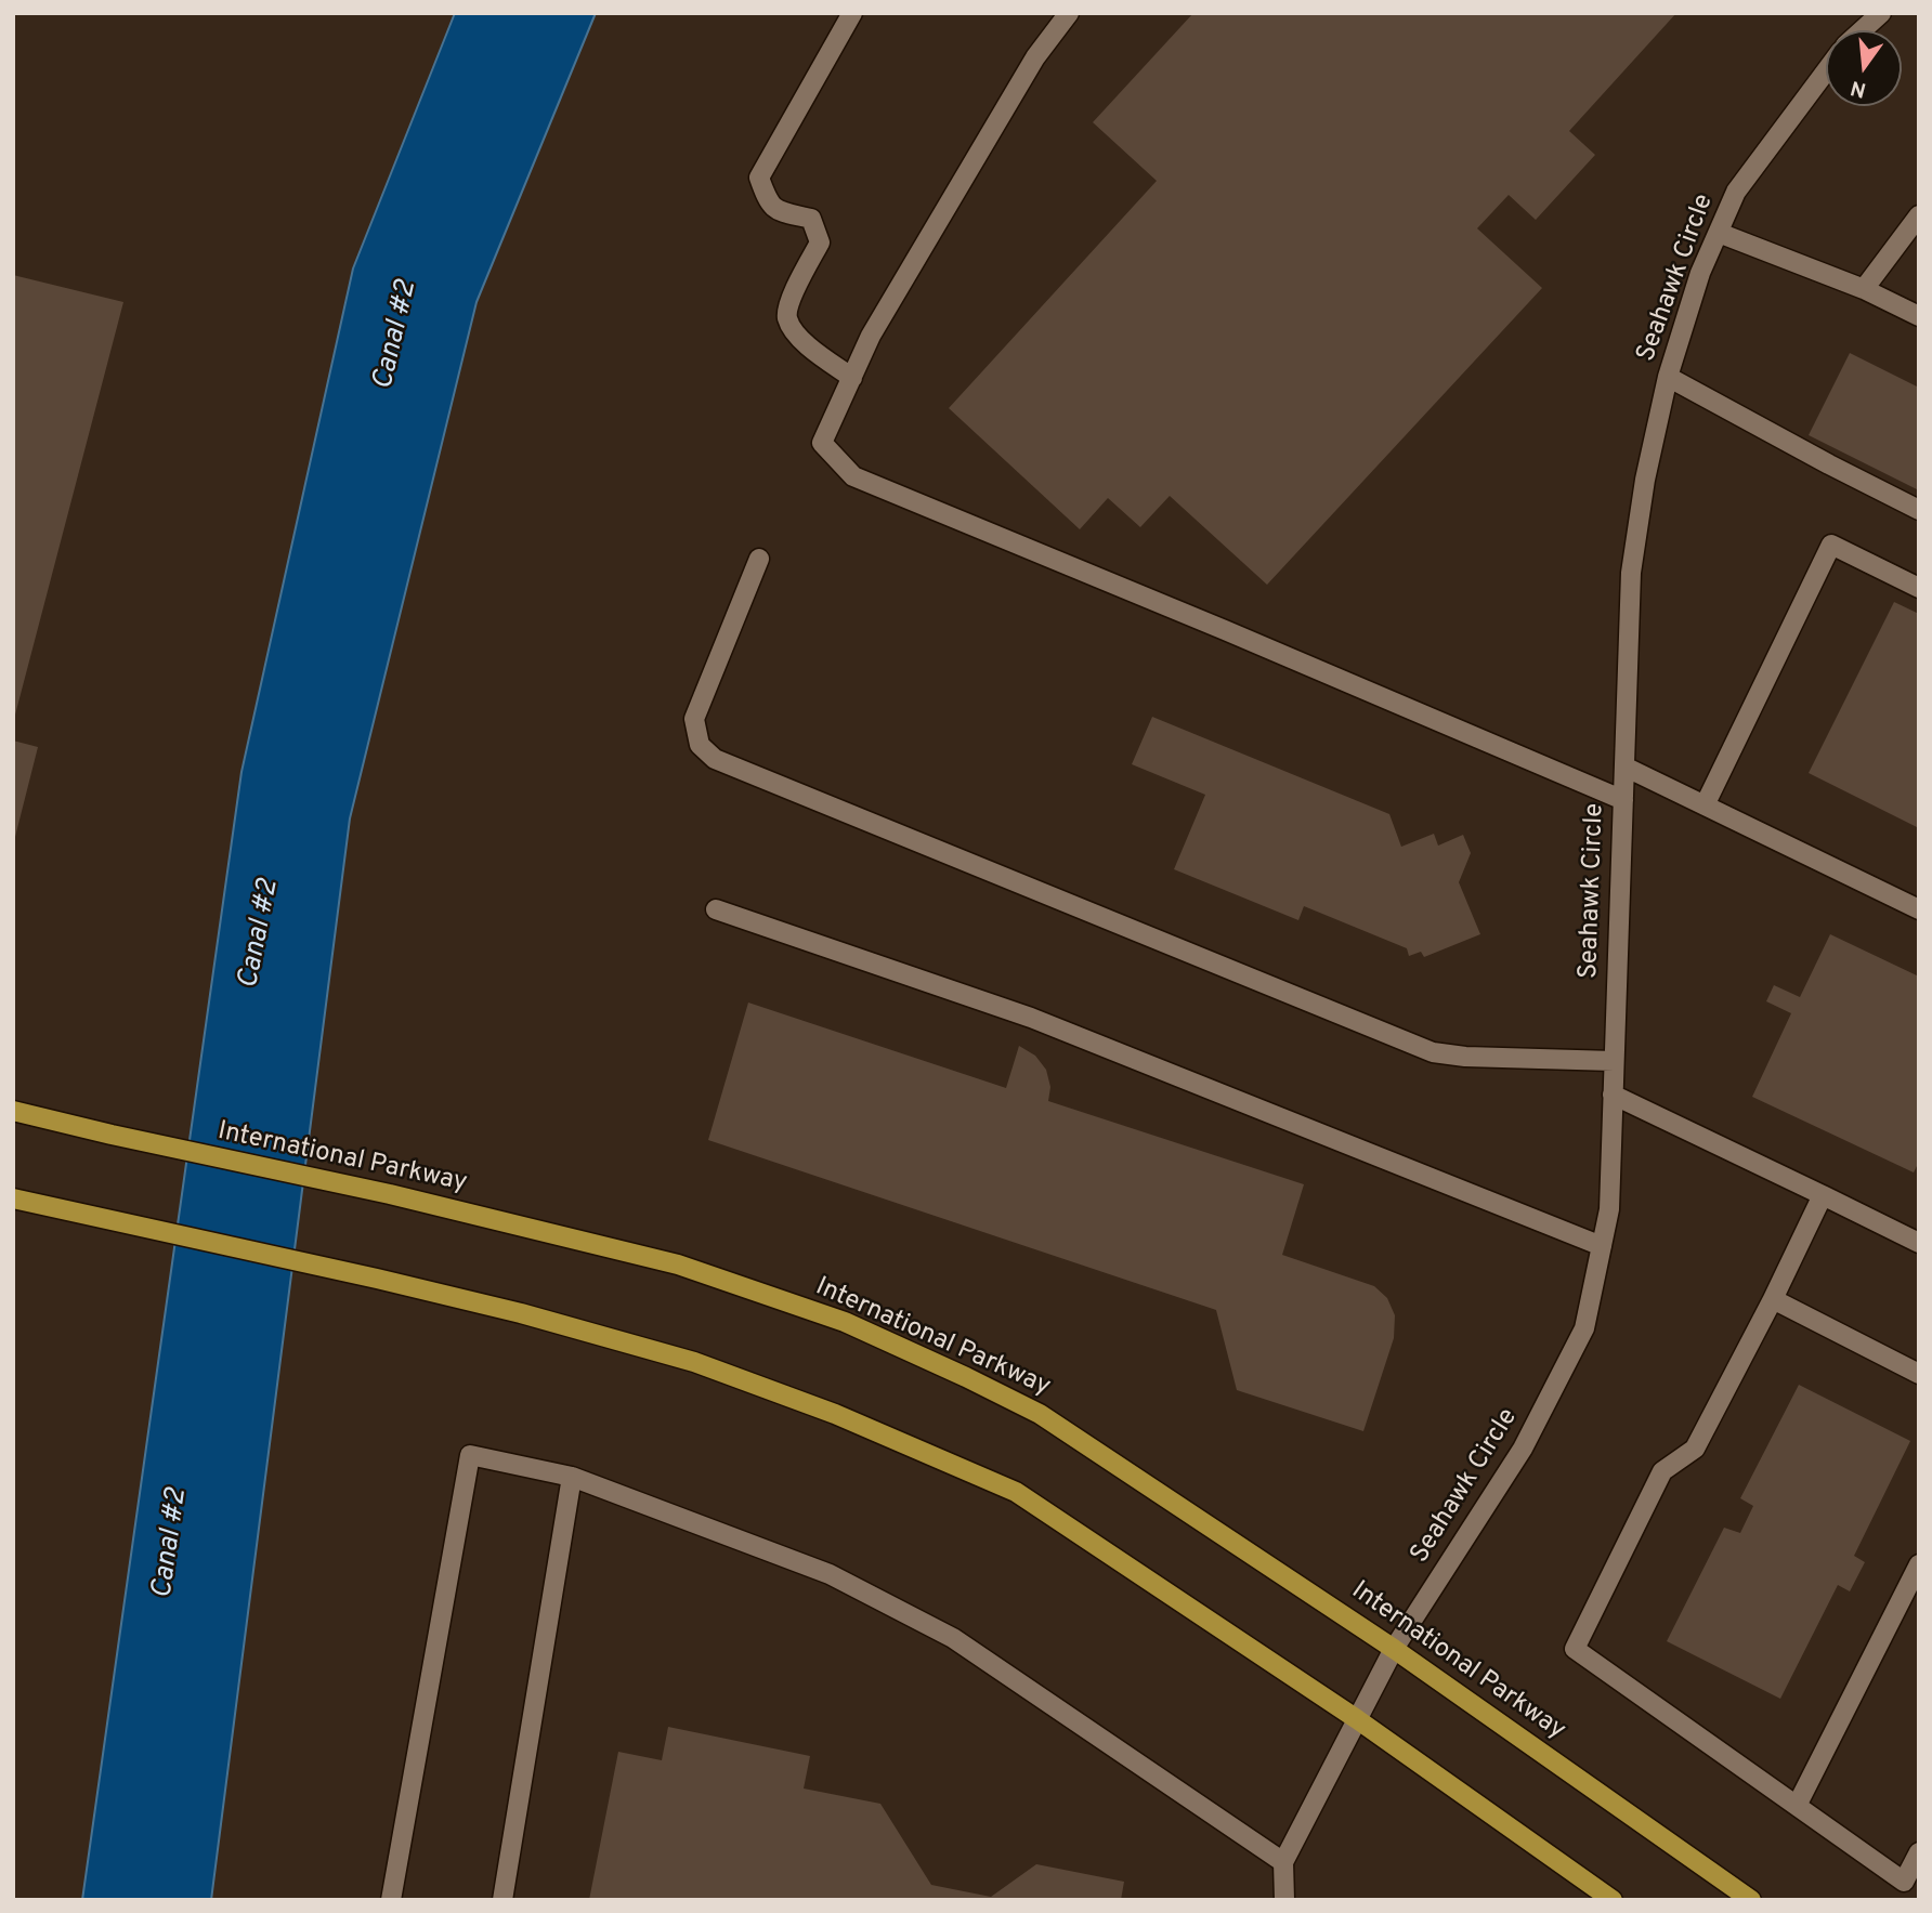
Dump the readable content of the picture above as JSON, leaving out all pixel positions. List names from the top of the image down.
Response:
{
  "streets": {
    "main road": ["International Parkway"],
    "street": ["Seahawk Circle"]
  },
  "crossings": [
    ["Seahawk Circle", "International Parkway"]
  ],
  "water": ["Canal #2"],
  "north": "bottom"
}
